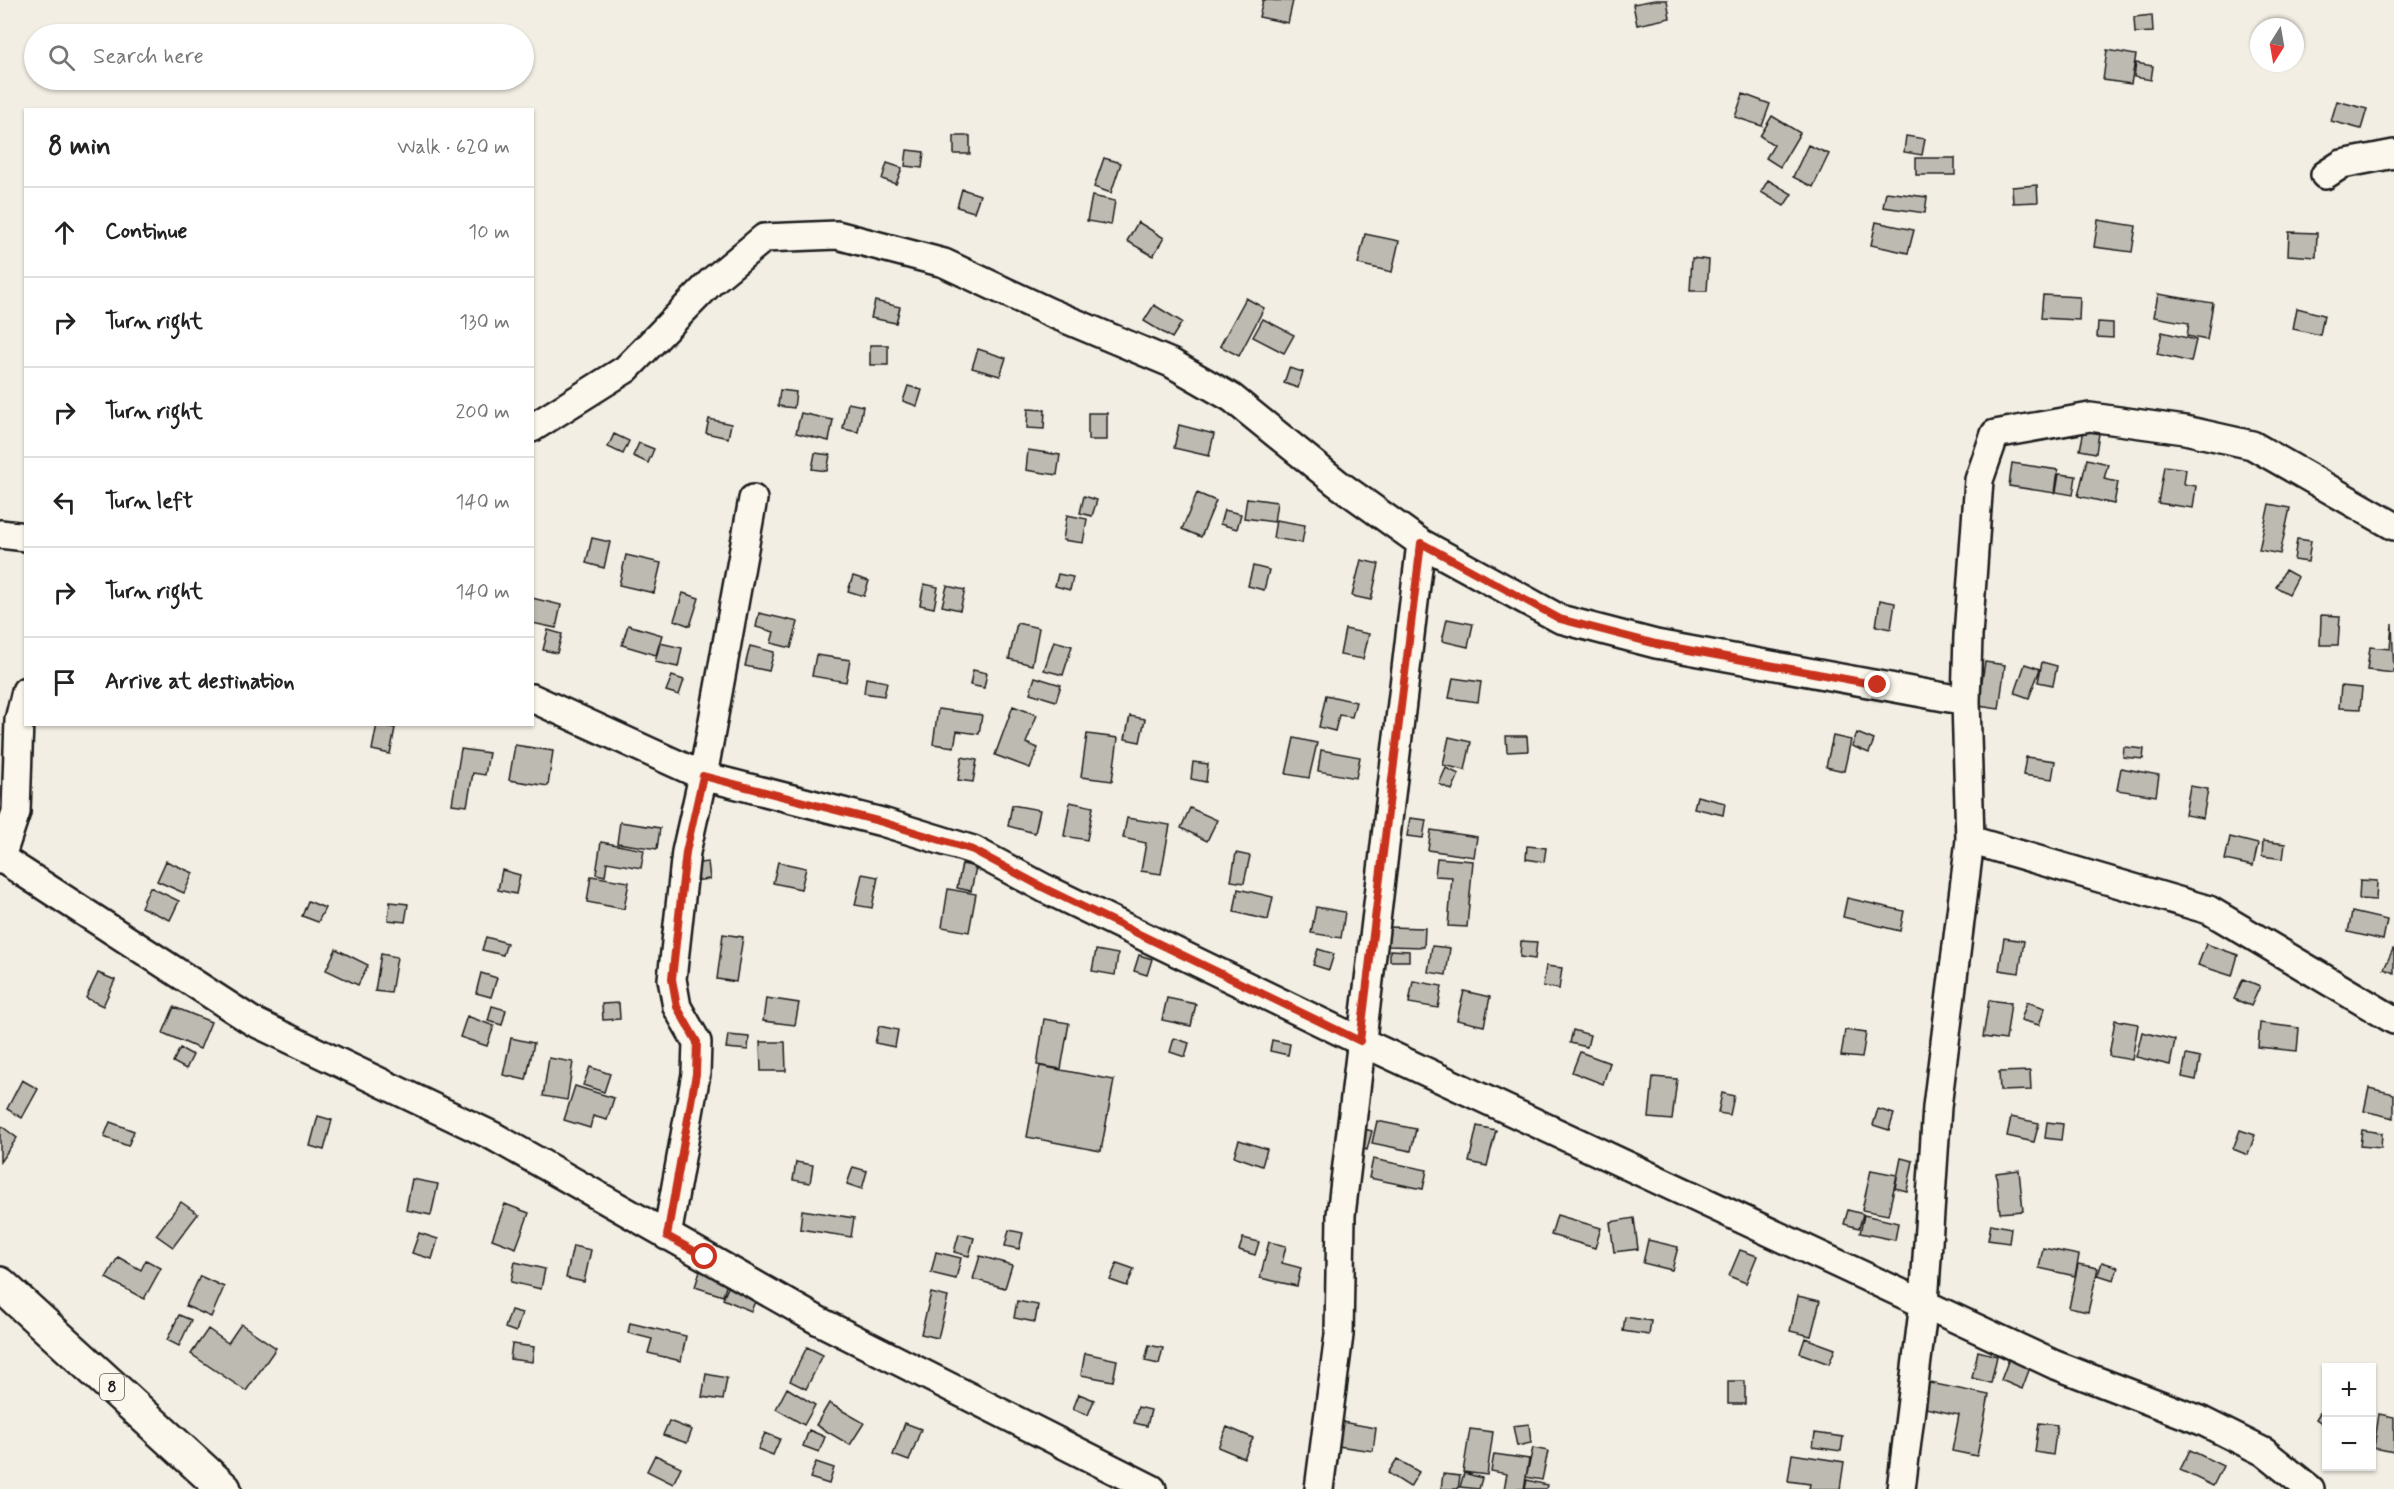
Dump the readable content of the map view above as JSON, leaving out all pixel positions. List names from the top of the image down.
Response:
{
  "streets": {
    "main road": ["8"]
  },
  "north": "bottom",
  "page": {
    "search": "Search here",
    "heading": ["8 min", "Walk · 620 m"],
    "list": [
      ["Continue", "10 m"],
      ["Turn right", "130 m"],
      ["Turn right", "200 m"],
      ["Turn left", "140 m"],
      ["Turn right", "140 m"],
      "Arrive at destination"
    ],
    "map_buttons": ["+", "−"]
  }
}
